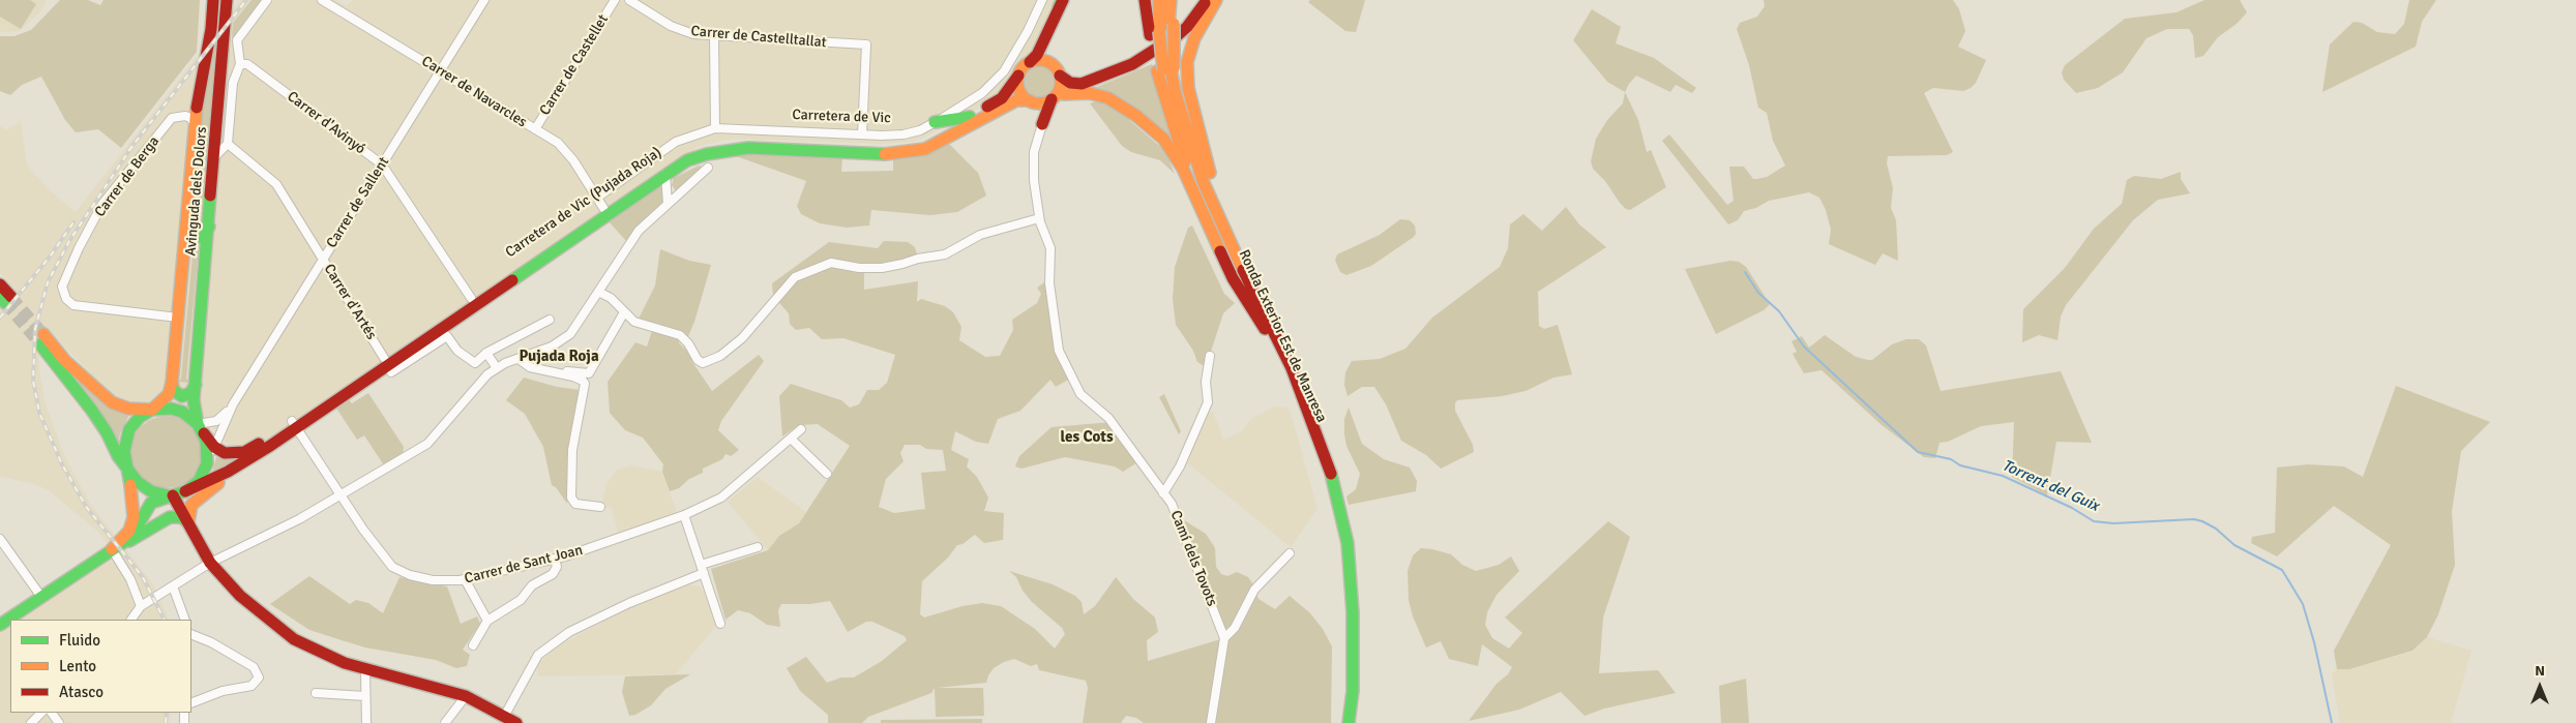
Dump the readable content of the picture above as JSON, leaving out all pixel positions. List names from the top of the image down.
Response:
{
  "streets": {
    "main road": ["Avinguda dels Dolors", "Carretera de Vic (Pujada Roja)", "Ronda Exterior Est de Manresa"],
    "street": [
      "Carrer de Castelltallat",
      "Carrer de Castellet",
      "Carrer de Navarcles",
      "Carretera de Vic",
      "Carrer d'Avinyó",
      "Carrer de Berga",
      "Carrer de Sallent",
      "Carrer d'Artés",
      "Camí dels Tovots",
      "Carrer de Sant Joan"
    ]
  },
  "crossings": [
    ["Carrer de Castelltallat", "Carretera de Vic"],
    ["Carrer de Castellet", "Carrer de Navarcles"],
    ["Carrer de Navarcles", "Carretera de Vic"],
    ["Carrer de Navarcles", "Carrer de Sallent"],
    ["Carrer de Navarcles", "Carretera de Vic (Pujada Roja)"],
    ["Carretera de Vic", "Carretera de Vic (Pujada Roja)"],
    ["Carrer d'Avinyó", "Avinguda dels Dolors"],
    ["Carrer d'Avinyó", "Carrer de Sallent"],
    ["Carrer d'Avinyó", "Carretera de Vic (Pujada Roja)"],
    ["Carrer de Berga", "Avinguda dels Dolors"],
    ["Avinguda dels Dolors", "Carrer de Sallent"],
    ["Avinguda dels Dolors", "Carrer d'Artés"],
    ["Carrer de Sallent", "Carretera de Vic (Pujada Roja)"],
    ["Carrer de Sallent", "Carrer d'Artés"],
    ["Carretera de Vic (Pujada Roja)", "Carrer d'Artés"],
    ["Carretera de Vic (Pujada Roja)", "Carrer de Sant Joan"]
  ],
  "districts": ["Pujada Roja", "les Cots"],
  "water": ["Torrent del Guix"],
  "legend": ["Fluido", "Lento", "Atasco"],
  "north": "top"
}
